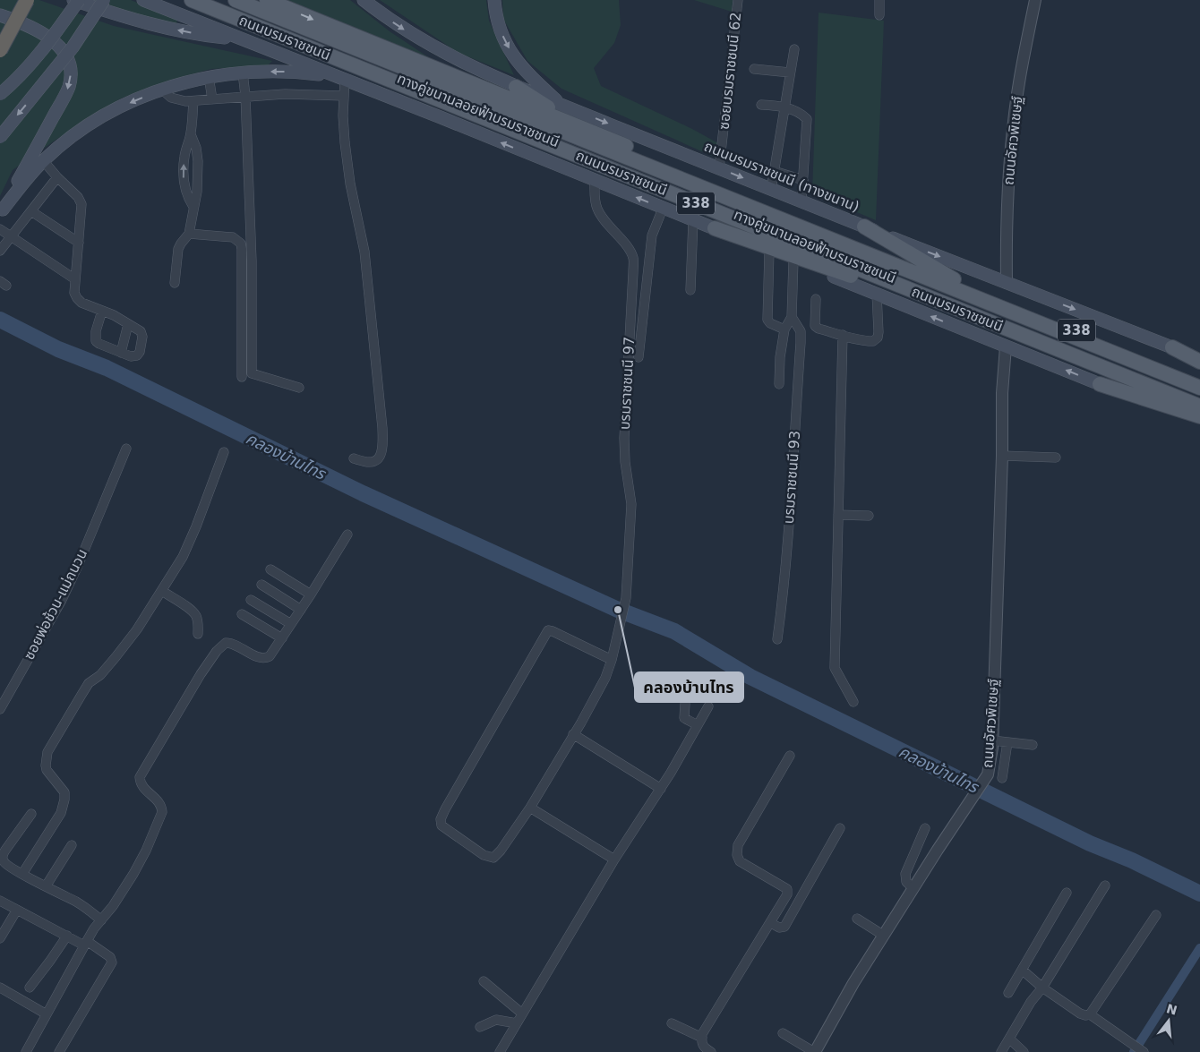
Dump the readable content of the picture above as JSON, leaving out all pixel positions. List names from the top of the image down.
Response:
{
  "streets": {
    "main road": [
      "ถนนบรมราชชนนี",
      "ทางคู่ขนานลอยฟ้าบรมราชชนนี",
      "ถนนบรมราชชนนี (ทางขนาน)",
      "338"
    ],
    "street": [
      "ซอยบรมราชชนนี 62",
      "ถนนอัศวพิเชษฐ์",
      "บรมราชชนนี 97",
      "บรมราชชนนี 93",
      "ซอยพ่อช้วน-แม่ถนวน"
    ]
  },
  "crossings": [
    ["ซอยบรมราชชนนี 62", "ถนนบรมราชชนนี (ทางขนาน)"],
    ["ถนนอัศวพิเชษฐ์", "ถนนบรมราชชนนี (ทางขนาน)"],
    ["ถนนอัศวพิเชษฐ์", "338"],
    ["338", "บรมราชชนนี 97"]
  ],
  "water": ["คลองบ้านไทร"],
  "places": ["คลองบ้านไทร"],
  "north": "top"
}
